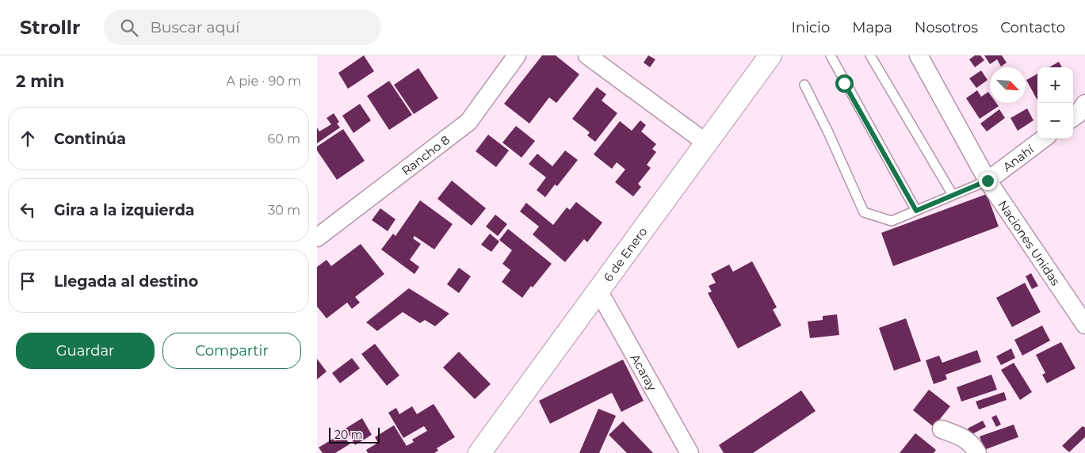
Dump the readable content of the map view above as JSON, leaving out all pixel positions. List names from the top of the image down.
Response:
{
  "streets": {
    "main road": ["6 de Enero"],
    "street": [
      "Rancho 8",
      "Anahí",
      "Naciones Unidas",
      "Acaray"
    ]
  },
  "crossings": [
    ["Anahí", "Naciones Unidas"],
    ["6 de Enero", "Acaray"]
  ],
  "scale_bar": "20 m",
  "north": "bottom right",
  "page": {
    "header": "Strollr",
    "search": "Buscar aquí",
    "nav": [
      "Inicio",
      "Mapa",
      "Nosotros",
      "Contacto"
    ],
    "heading": ["2 min", "A pie · 90 m"],
    "map_buttons": ["+", "−"],
    "list": [
      ["Continúa", "60 m"],
      ["Gira a la izquierda", "30 m"],
      "Llegada al destino"
    ],
    "buttons": ["Guardar", "Compartir"],
    "scale": "20 m"
  }
}
